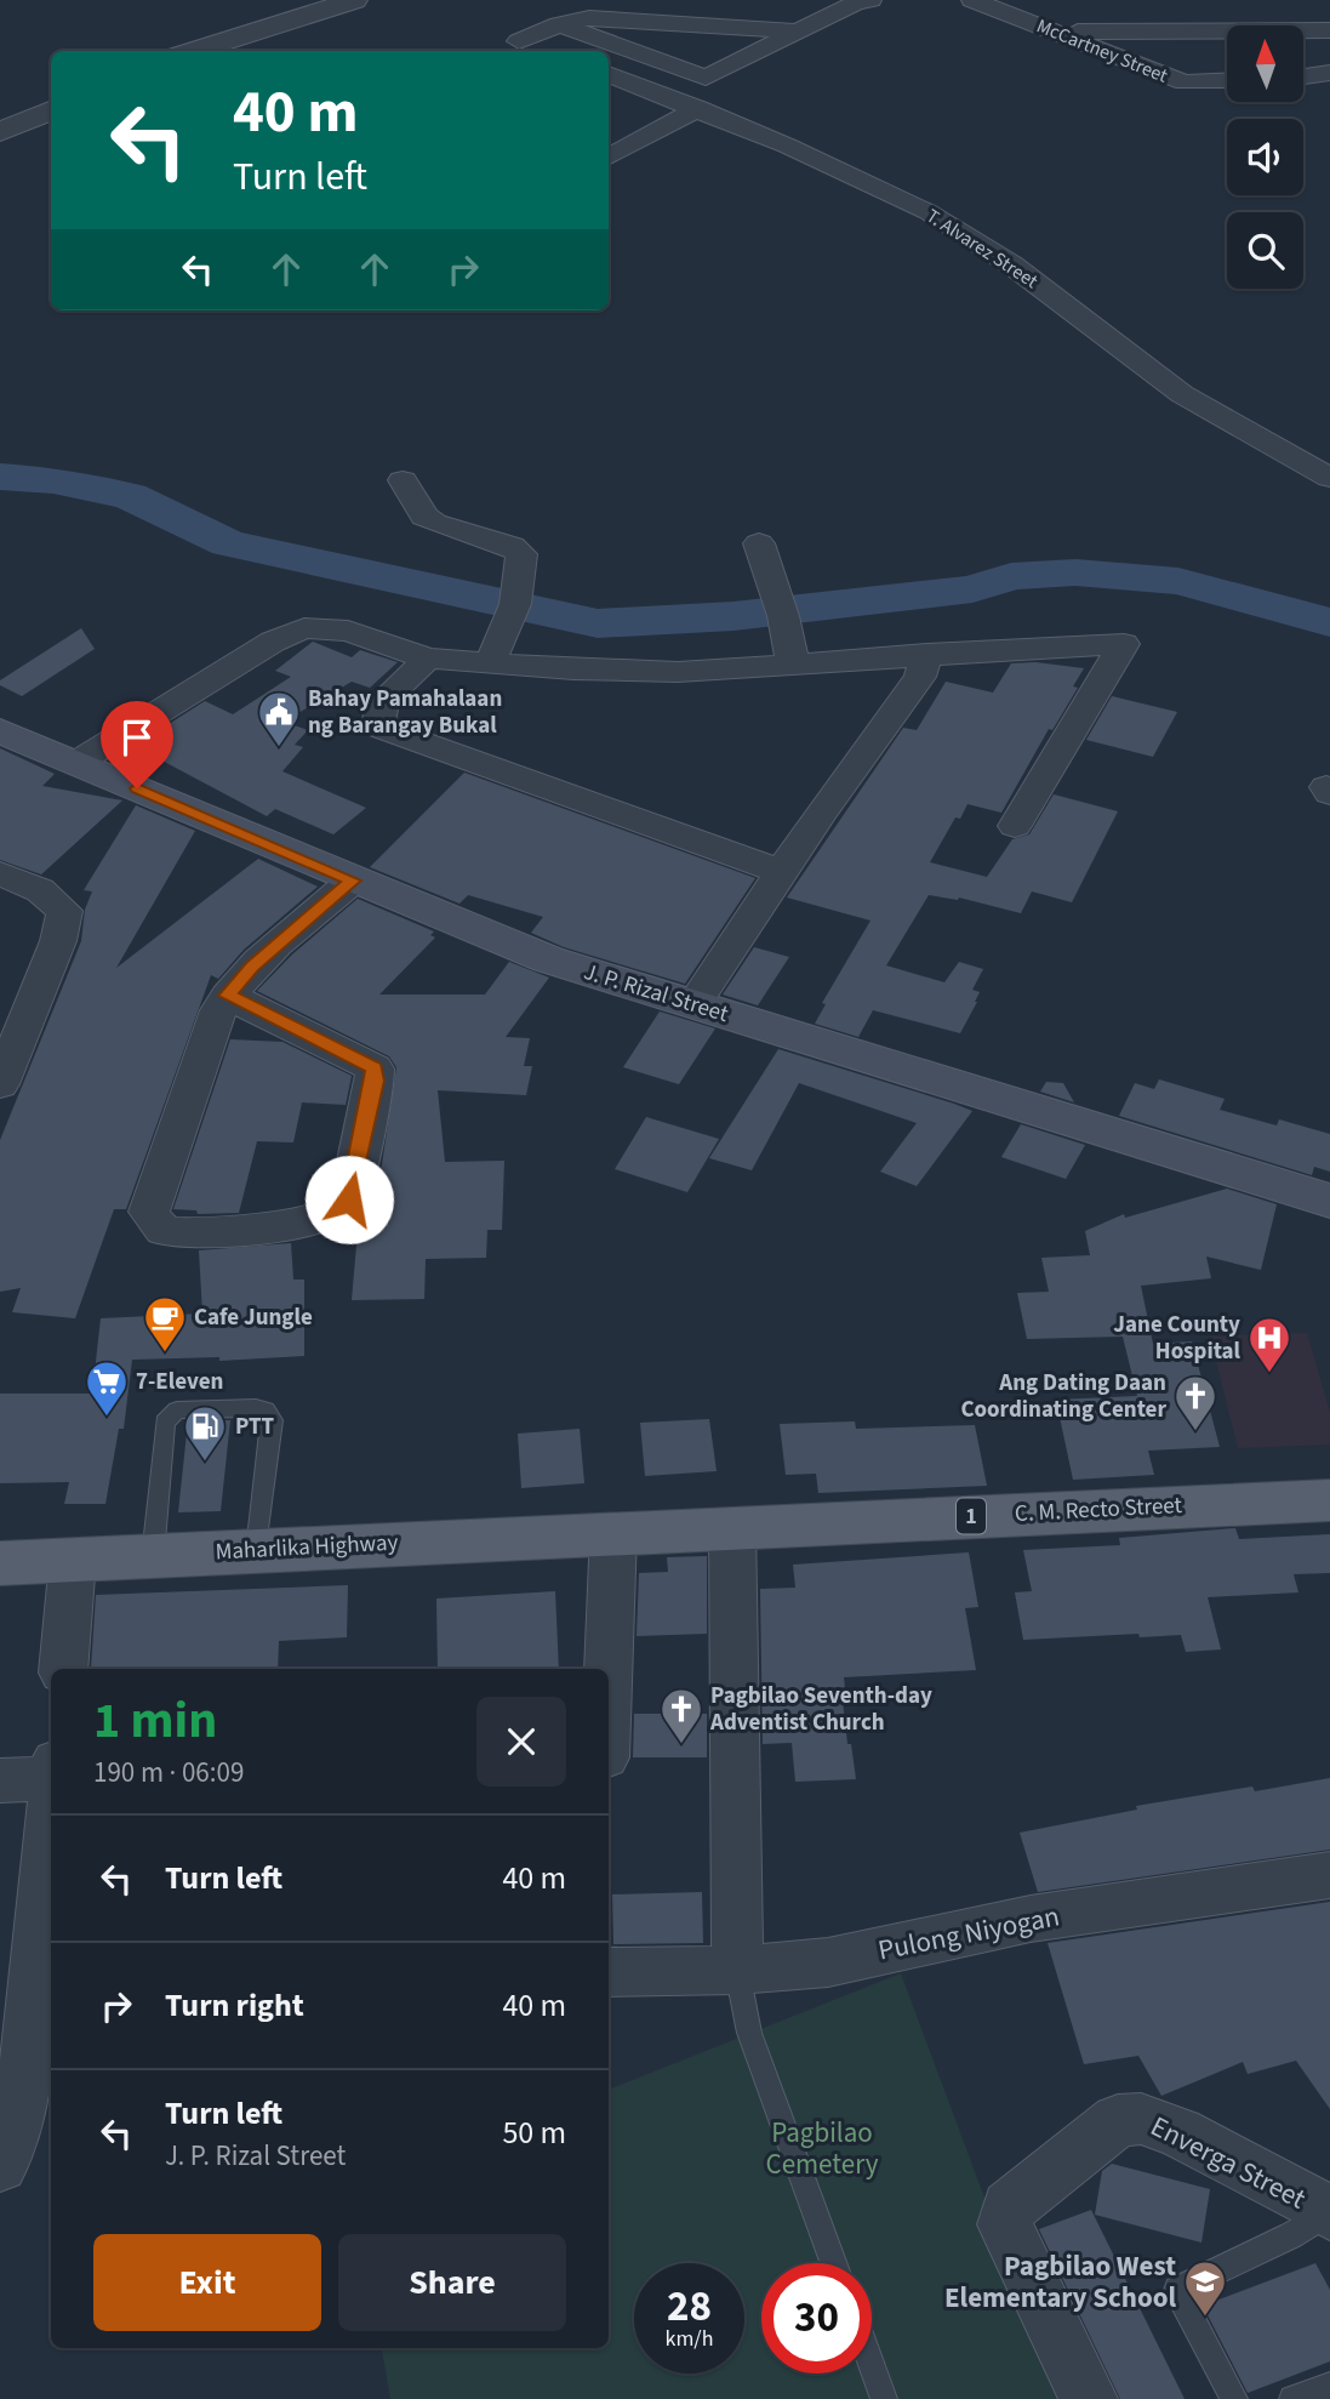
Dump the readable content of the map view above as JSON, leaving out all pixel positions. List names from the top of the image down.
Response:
{
  "streets": {
    "main road": [
      "J. P. Rizal Street",
      "C. M. Recto Street",
      "1",
      "Maharlika Highway"
    ],
    "street": [
      "McCartney Street",
      "T. Alvarez Street",
      "Pulong Niyogan",
      "Enverga Street"
    ]
  },
  "crossings": [
    ["C. M. Recto Street", "Maharlika Highway"]
  ],
  "parks": ["Pagbilao Cemetery"],
  "places": {
    "public building": ["Bahay Pamahalaan ng Barangay Bukal"],
    "cafe": ["Cafe Jungle"],
    "hospital": ["Jane County Hospital"],
    "supermarket": ["7-Eleven"],
    "church": ["Ang Dating Daan Coordinating Center", "Pagbilao Seventh-day Adventist Church"],
    "fuel station": ["PTT"],
    "school or university": ["Pagbilao West Elementary School"]
  },
  "north": "top",
  "page": {
    "turn": ["40 m", "Turn left"],
    "heading": ["1 min", "190 m · 06:09"],
    "list": [
      {
        "name": "Turn left",
        "value": "40 m"
      },
      {
        "name": "Turn right",
        "value": "40 m"
      },
      {
        "name": "Turn left",
        "note": "J. P. Rizal Street",
        "value": "50 m"
      }
    ],
    "buttons": ["Exit", "Share"],
    "speed": "28 km/h",
    "limit": "30"
  }
}
